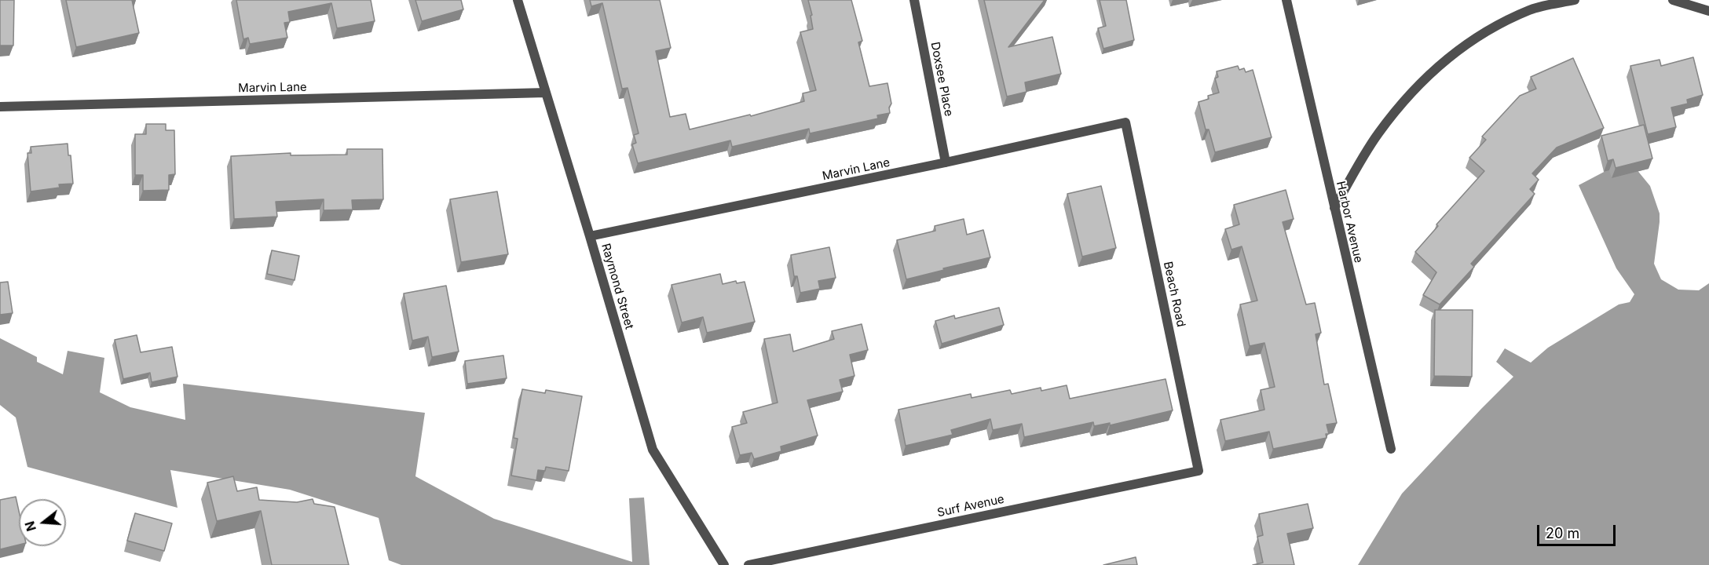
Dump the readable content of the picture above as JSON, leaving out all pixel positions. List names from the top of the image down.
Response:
{
  "streets": {
    "street": [
      "Doxsee Place",
      "Marvin Lane",
      "Harbor Avenue",
      "Raymond Street",
      "Beach Road",
      "Surf Avenue"
    ]
  },
  "crossings": [
    ["Doxsee Place", "Marvin Lane"],
    ["Marvin Lane", "Raymond Street"],
    ["Marvin Lane", "Beach Road"],
    ["Beach Road", "Surf Avenue"]
  ],
  "scale_bar": "20 m",
  "north": "left"
}
